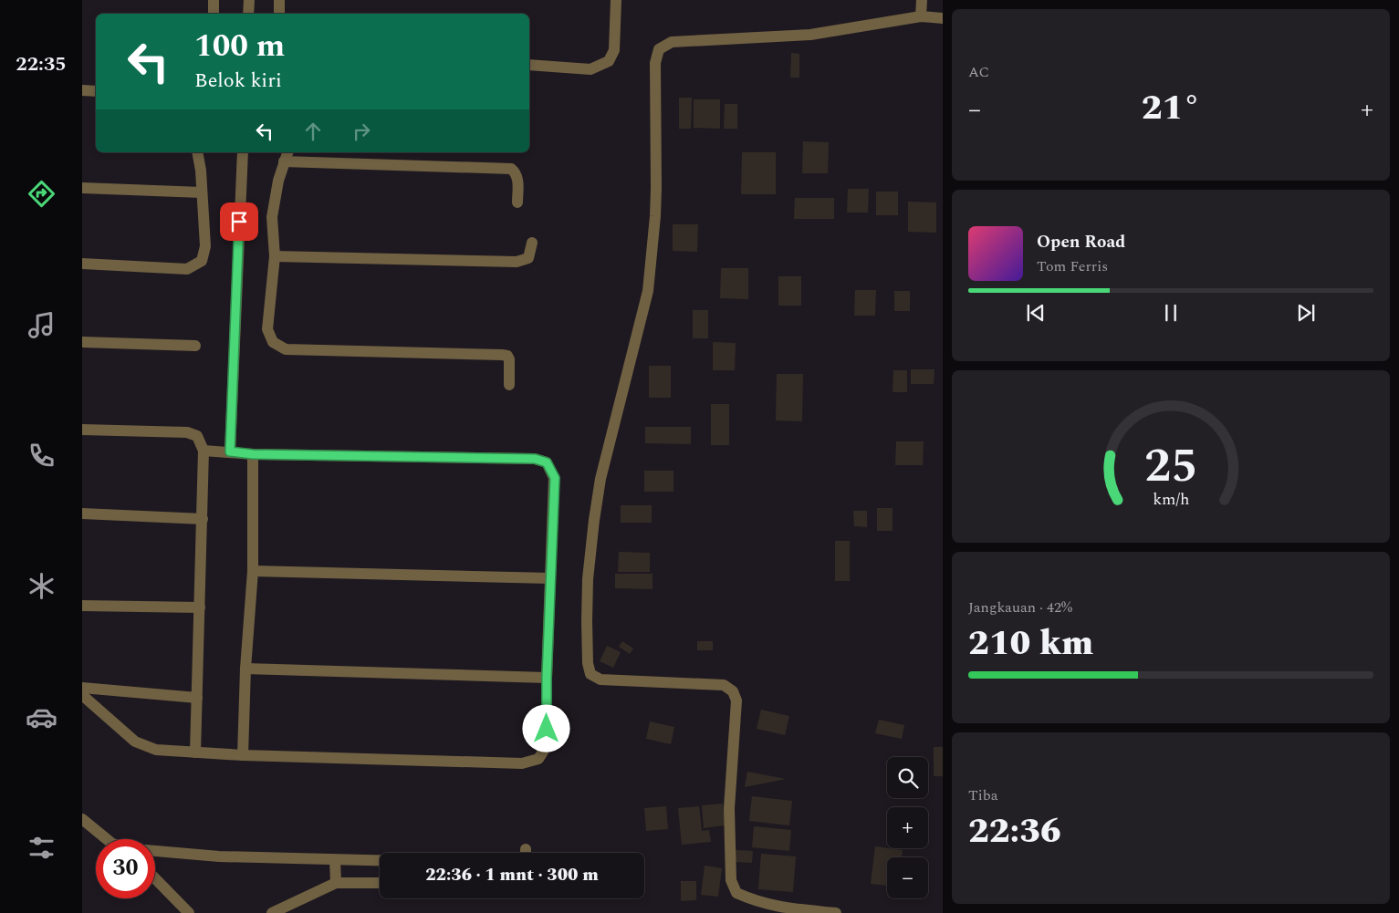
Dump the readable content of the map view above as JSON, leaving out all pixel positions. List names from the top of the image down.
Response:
{
  "page": {
    "tabs": "22:35",
    "tile": [
      "AC",
      ["Jangkauan · 42%", "210 km"],
      ["Tiba", "22:36"]
    ],
    "turn": ["100 m", "Belok kiri"],
    "heat": ["−", "21°", "+"],
    "song": ["Open Road", "Tom Ferris"],
    "map_buttons": ["+", "−"],
    "limit": "30",
    "trip": "22:36 · 1 mnt · 300 m",
    "gauge": ["25", "km/h"]
  }
}
